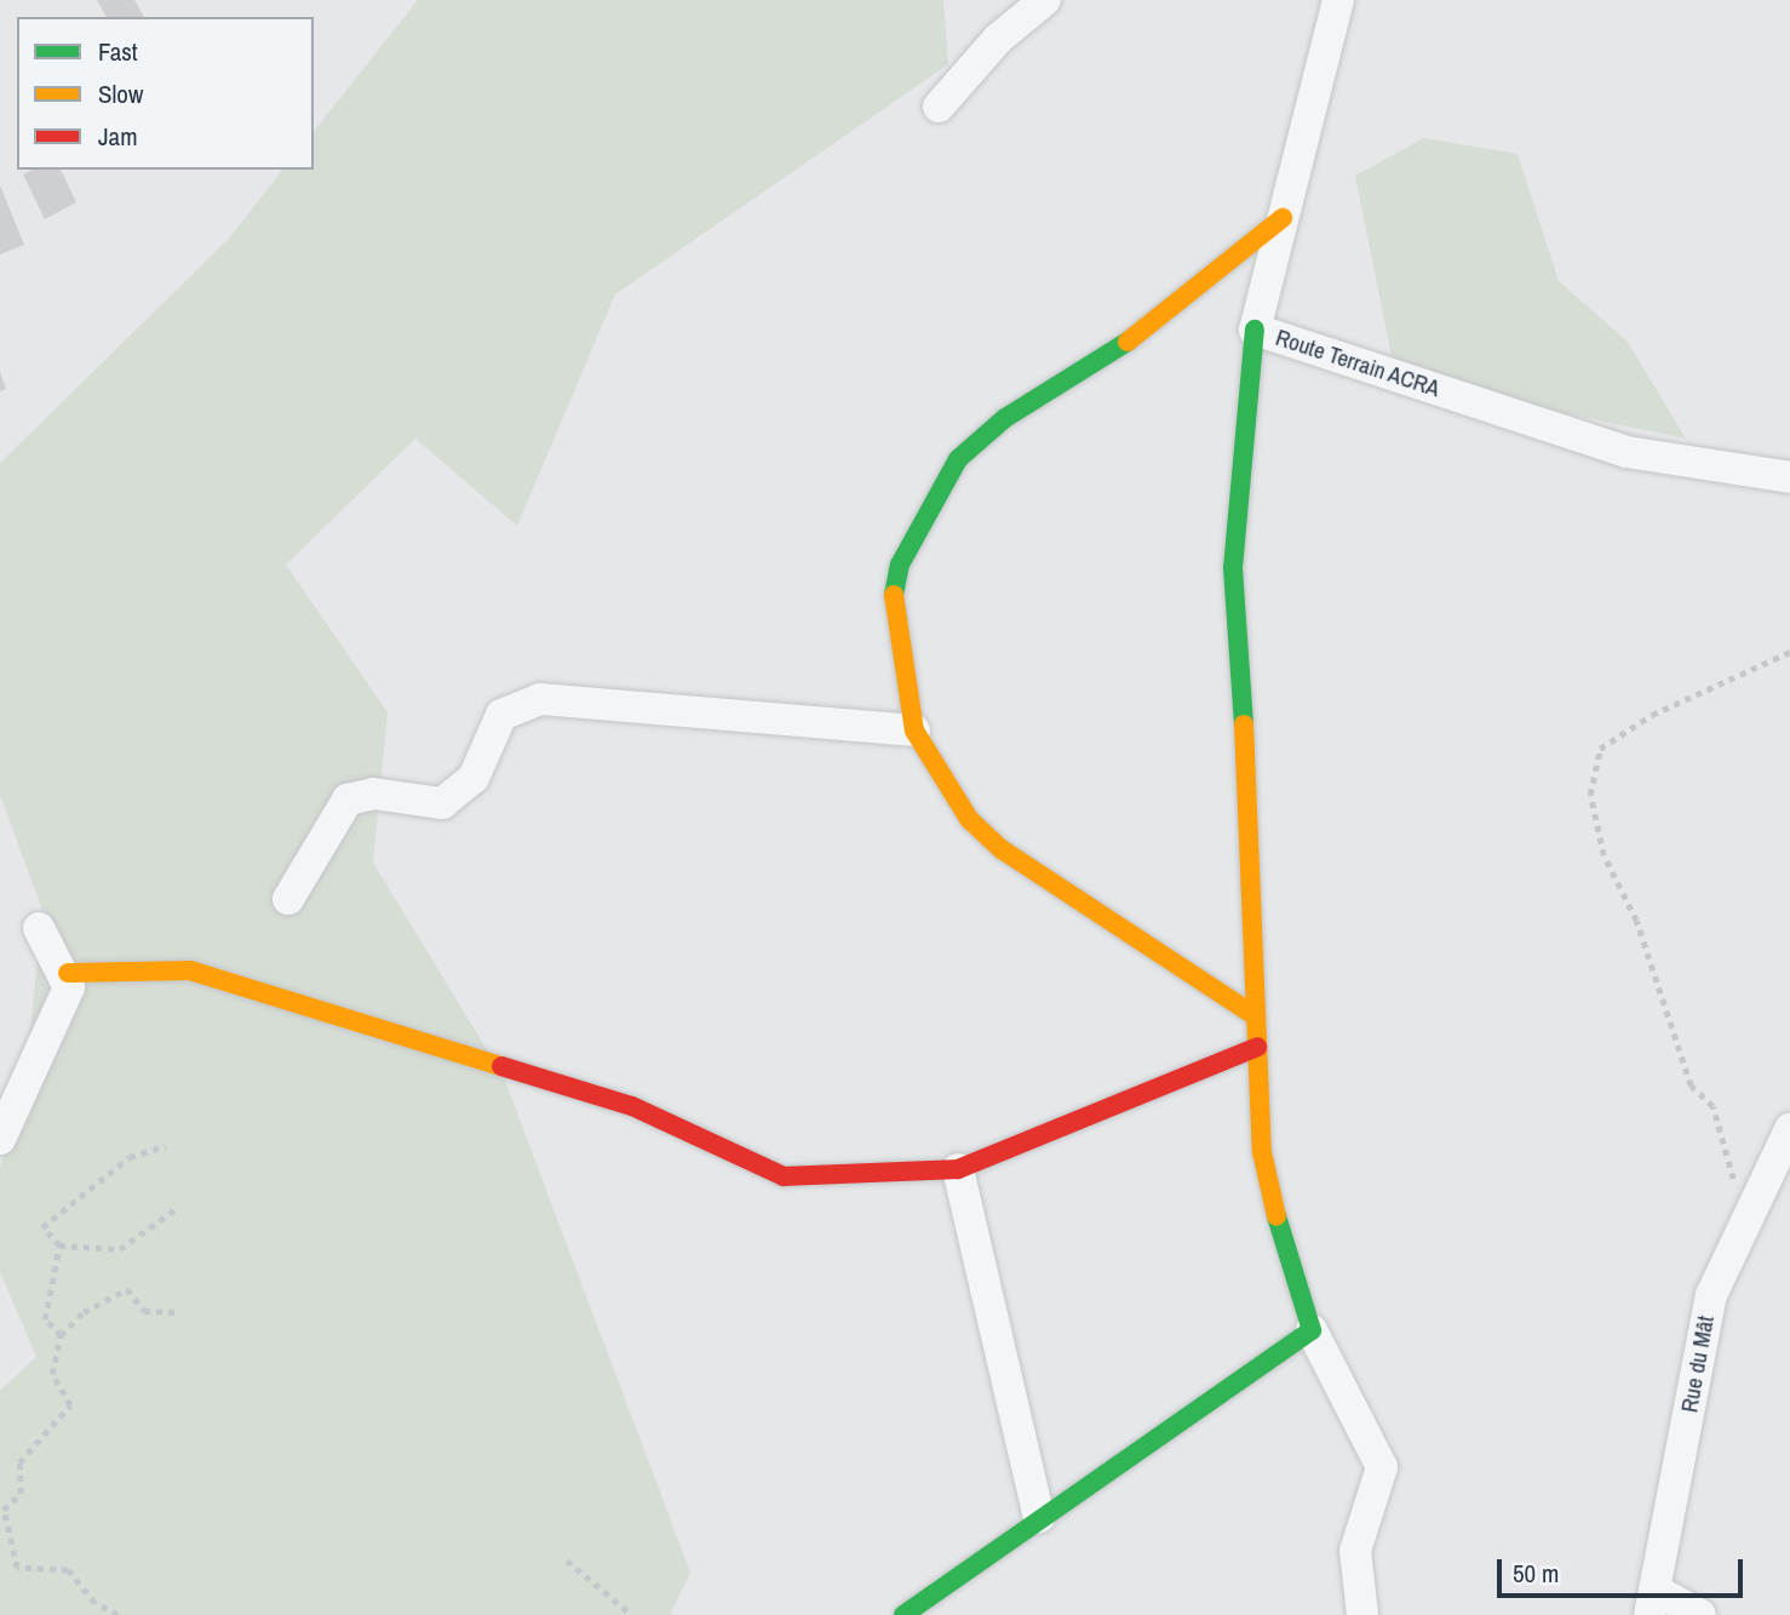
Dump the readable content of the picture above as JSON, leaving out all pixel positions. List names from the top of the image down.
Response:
{
  "streets": {
    "street": ["Route Terrain ACRA", "Rue du Mât"]
  },
  "legend": ["Fast", "Slow", "Jam"],
  "scale_bar": "50 m"
}
